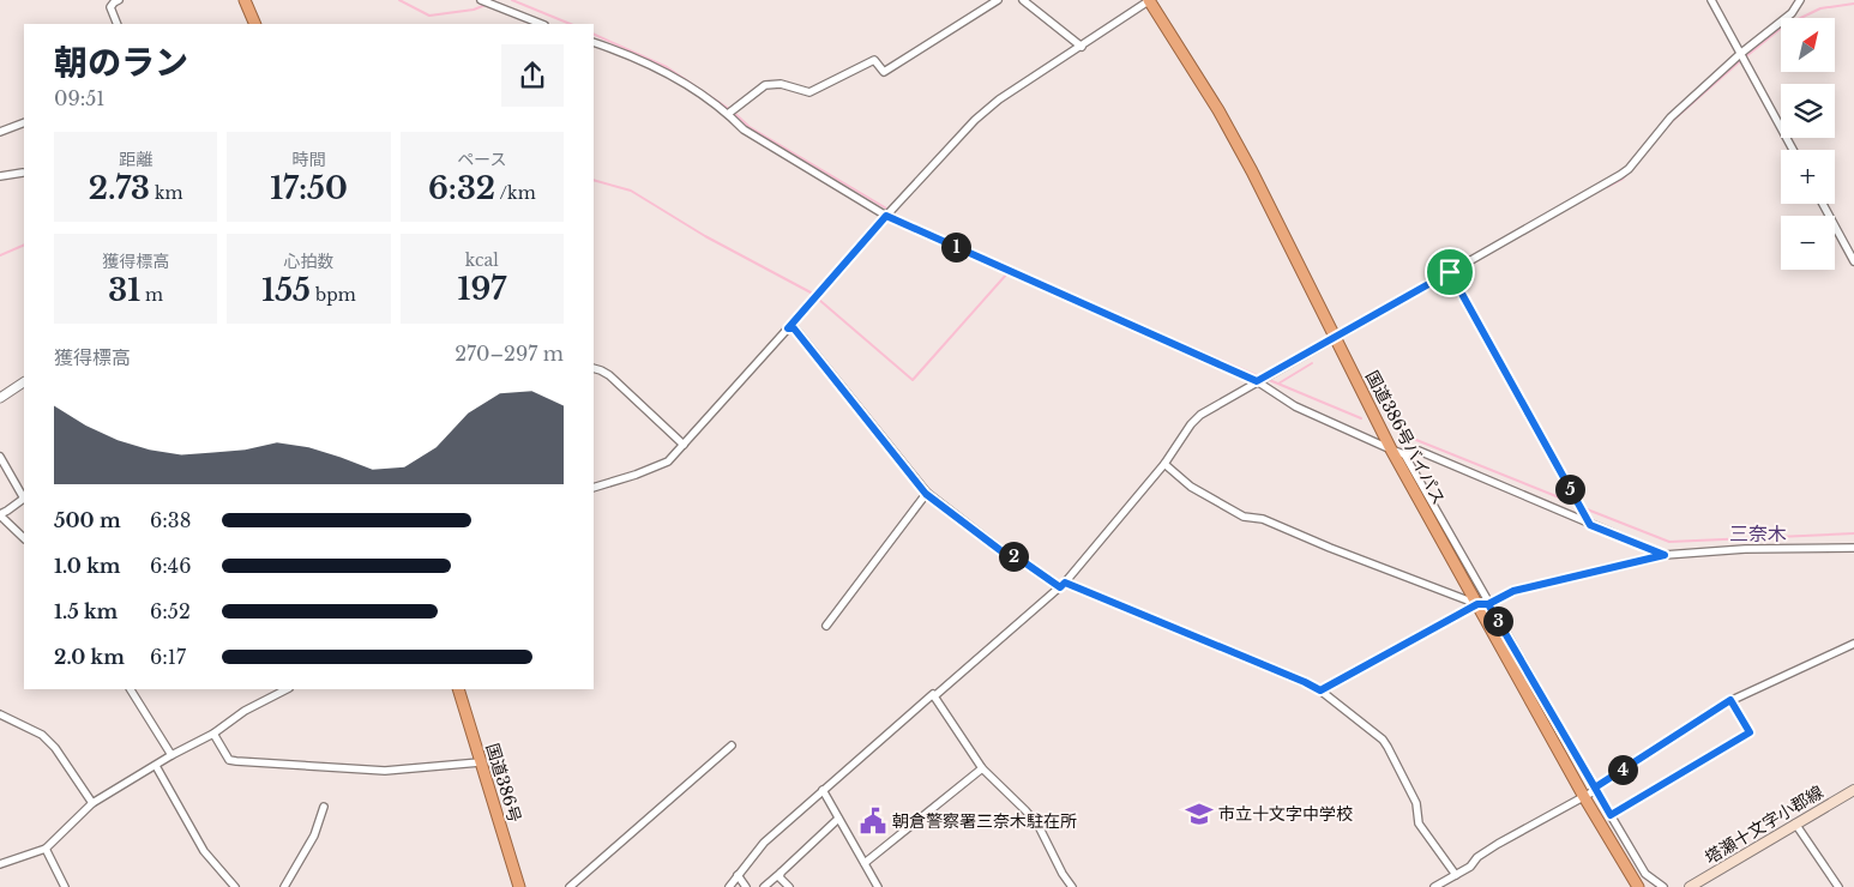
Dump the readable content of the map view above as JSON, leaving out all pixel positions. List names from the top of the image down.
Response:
{
  "streets": {
    "highway": ["国道386号バイパス", "国道386号"],
    "main road": ["塔瀬十文字小郡線"]
  },
  "districts": ["三奈木"],
  "places": {
    "school or university": ["市立十文字中学校"],
    "public building": ["朝倉警察署三奈木駐在所"]
  },
  "north": "top right",
  "page": {
    "map_buttons": ["+", "−"],
    "heading": ["朝のラン", "09:51"],
    "stats": [
      ["距離", "2.73 km"],
      ["時間", "17:50"],
      ["ペース", "6:32 /km"],
      ["獲得標高", "31 m"],
      ["心拍数", "155 bpm"],
      ["kcal", "197"]
    ],
    "pins": [
      "1",
      "5",
      "2",
      "3",
      "4"
    ],
    "chart": ["獲得標高", "270–297 m"],
    "list": [
      {
        "name": "500 m",
        "note": "6:38"
      },
      {
        "name": "1.0 km",
        "note": "6:46"
      },
      {
        "name": "1.5 km",
        "note": "6:52"
      },
      {
        "name": "2.0 km",
        "note": "6:17"
      }
    ]
  }
}
